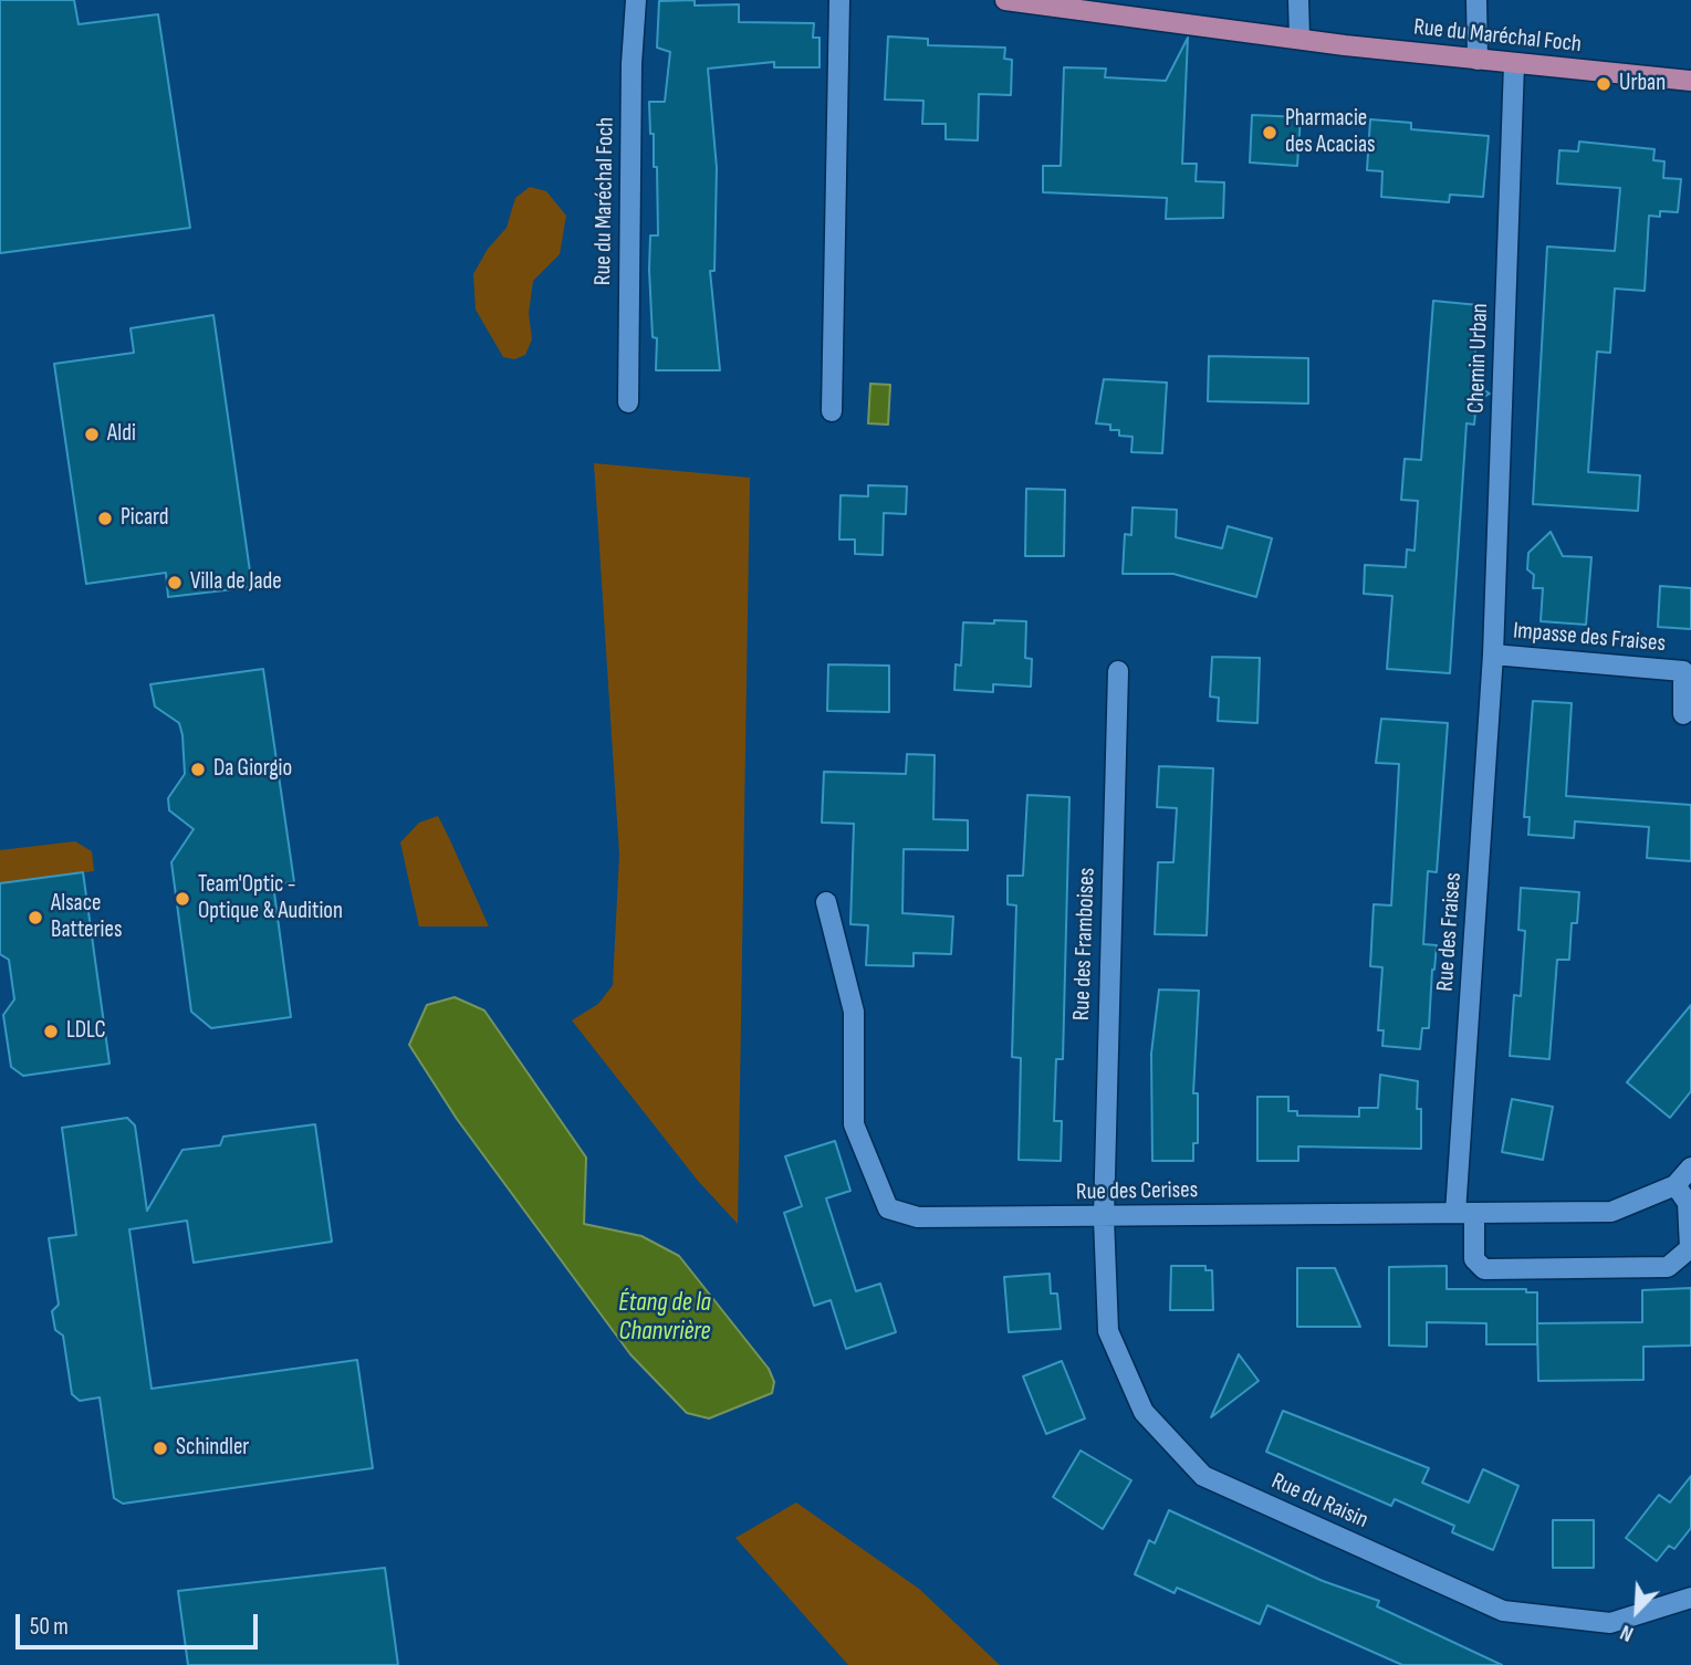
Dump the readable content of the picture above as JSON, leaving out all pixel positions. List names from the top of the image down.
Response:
{
  "streets": {
    "main road": ["Rue du Maréchal Foch"],
    "street": [
      "Chemin Urban",
      "Impasse des Fraises",
      "Rue des Fraises",
      "Rue des Framboises",
      "Rue des Cerises",
      "Rue du Raisin"
    ]
  },
  "crossings": [
    ["Rue du Maréchal Foch", "Chemin Urban"],
    ["Chemin Urban", "Impasse des Fraises"],
    ["Chemin Urban", "Rue des Fraises"],
    ["Impasse des Fraises", "Rue des Fraises"],
    ["Rue des Fraises", "Rue des Cerises"],
    ["Rue des Framboises", "Rue des Cerises"],
    ["Rue des Framboises", "Rue du Raisin"],
    ["Rue des Cerises", "Rue du Raisin"]
  ],
  "water": ["Étang de la Chanvrière"],
  "places": [
    "Urban",
    "Pharmacie des Acacias",
    "Aldi",
    "Picard",
    "Villa de Jade",
    "Da Giorgio",
    "Team'Optic - Optique & Audition",
    "Alsace Batteries",
    "LDLC",
    "Schindler"
  ],
  "scale_bar": "50 m",
  "north": "bottom left"
}
